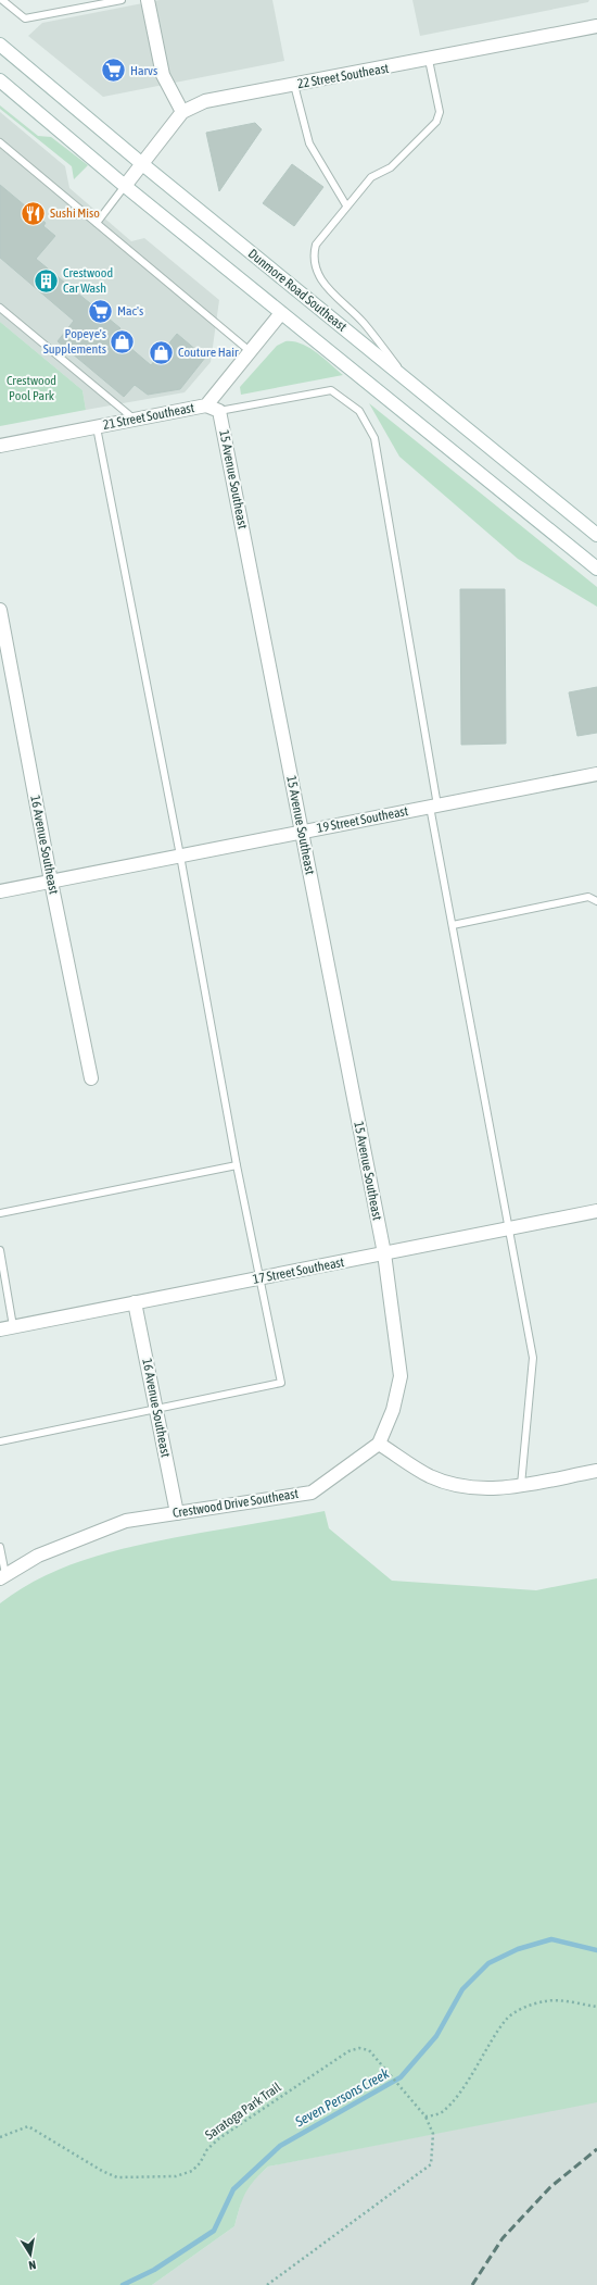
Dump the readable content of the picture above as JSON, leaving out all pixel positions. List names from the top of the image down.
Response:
{
  "streets": {
    "street": [
      "22 Street Southeast",
      "Dunmore Road Southeast",
      "21 Street Southeast",
      "15 Avenue Southeast",
      "19 Street Southeast",
      "16 Avenue Southeast",
      "17 Street Southeast",
      "Crestwood Drive Southeast"
    ],
    "path": ["Saratoga Park Trail"]
  },
  "crossings": [
    ["22 Street Southeast", "Dunmore Road Southeast"],
    ["15 Avenue Southeast", "19 Street Southeast"],
    ["15 Avenue Southeast", "17 Street Southeast"],
    ["19 Street Southeast", "16 Avenue Southeast"],
    ["16 Avenue Southeast", "17 Street Southeast"],
    ["16 Avenue Southeast", "Crestwood Drive Southeast"]
  ],
  "water": ["Seven Persons Creek"],
  "parks": ["Crestwood Pool Park"],
  "places": {
    "supermarket": ["Harvs", "Mac's"],
    "restaurant": ["Sushi Miso"],
    "building": ["Crestwood Car Wash"],
    "shop": ["Popeye's Supplements", "Couture Hair"]
  },
  "north": "bottom"
}
